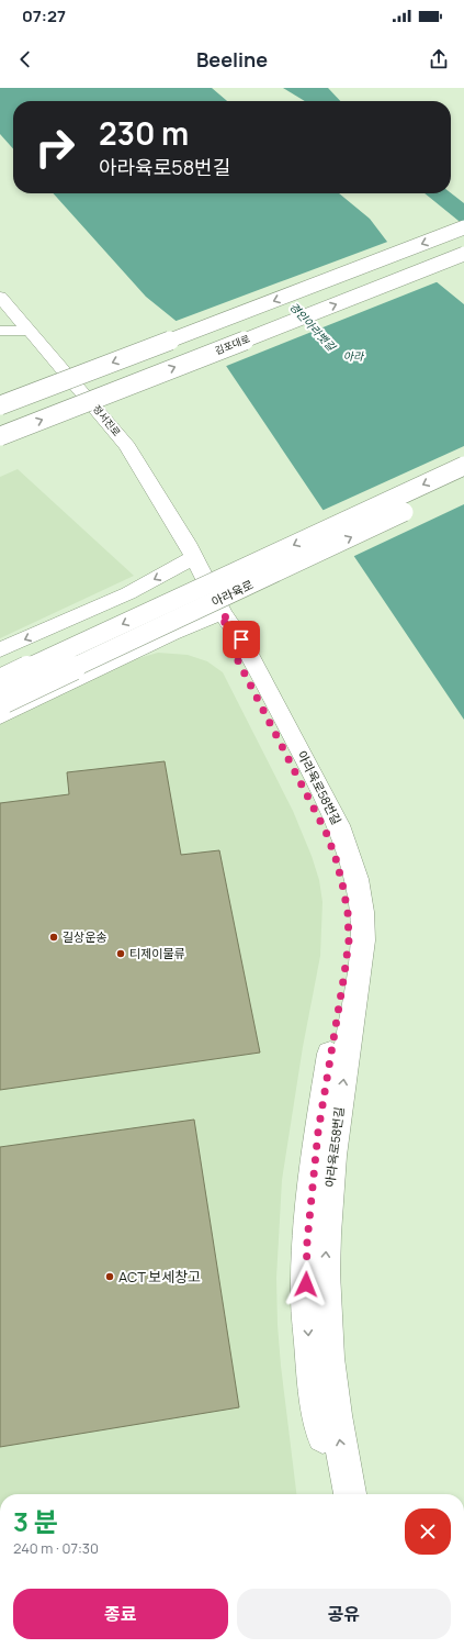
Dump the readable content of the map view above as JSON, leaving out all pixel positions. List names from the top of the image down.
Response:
{
  "streets": {
    "street": [
      "김포대로",
      "정서진로",
      "아라육로",
      "아라육로58번길"
    ]
  },
  "crossings": [
    ["정서진로", "아라육로58번길"]
  ],
  "water": ["경인아라뱃길", "아라"],
  "places": ["길상운송", "티제이물류", "ACT 보세창고"],
  "page": {
    "status": "07:27",
    "header": "Beeline",
    "turn": ["230 m", "아라육로58번길"],
    "heading": ["3 분", "240 m · 07:30"],
    "buttons": ["종료", "공유"]
  }
}
